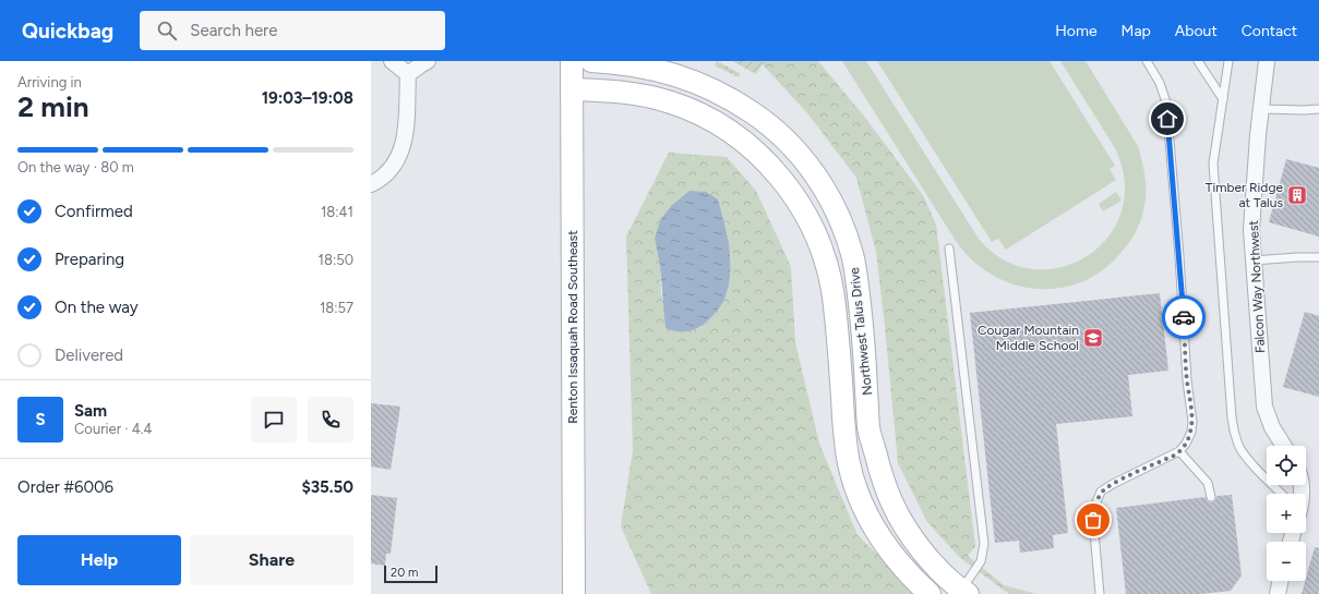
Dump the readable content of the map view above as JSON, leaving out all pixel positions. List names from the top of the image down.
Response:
{
  "streets": {
    "street": ["Falcon Way Northwest", "Renton Issaquah Road Southeast", "Northwest Talus Drive"]
  },
  "crossings": [
    ["Renton Issaquah Road Southeast", "Northwest Talus Drive"]
  ],
  "places": {
    "building": ["Timber Ridge at Talus"],
    "school or university": ["Cougar Mountain Middle School"]
  },
  "scale_bar": "20 m",
  "page": {
    "header": "Quickbag",
    "search": "Search here",
    "nav": [
      "Home",
      "Map",
      "About",
      "Contact"
    ],
    "heading": ["2 min", "Arriving in", "19:03–19:08"],
    "panel": [
      "Sam",
      "Courier · 4.4",
      "Order #6006",
      "$35.50"
    ],
    "bar": "On the way · 80 m",
    "list": [
      ["Confirmed", "18:41"],
      ["Preparing", "18:50"],
      ["On the way", "18:57"],
      "Delivered"
    ],
    "round": "S",
    "map_buttons": ["+", "−"],
    "buttons": ["Help", "Share"],
    "scale": "20 m"
  }
}
